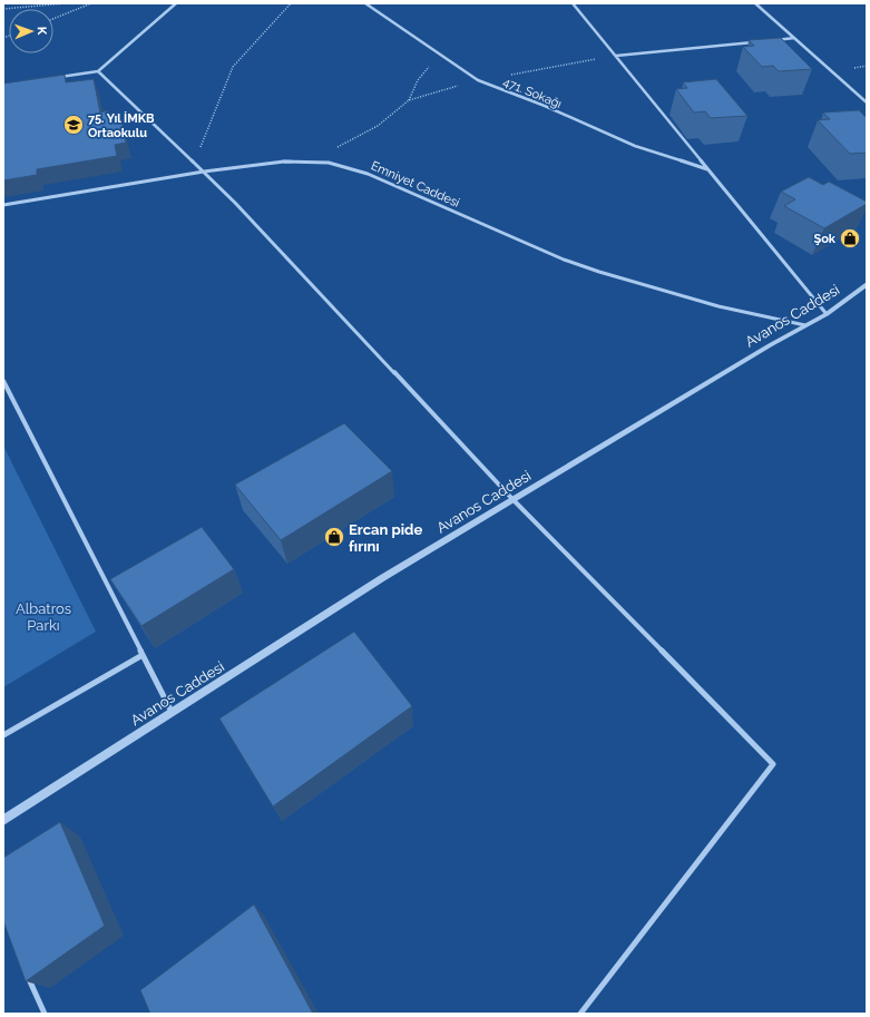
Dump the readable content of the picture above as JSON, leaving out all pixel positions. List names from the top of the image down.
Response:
{
  "streets": {
    "street": ["471. Sokağı", "Emniyet Caddesi", "Avanos Caddesi"]
  },
  "crossings": [
    ["Emniyet Caddesi", "Avanos Caddesi"]
  ],
  "parks": ["Albatros Parkı"],
  "places": {
    "school or university": ["75. Yıl İMKB Ortaokulu"],
    "shop": ["Şok", "Ercan pide fırını"]
  },
  "north": "right"
}
